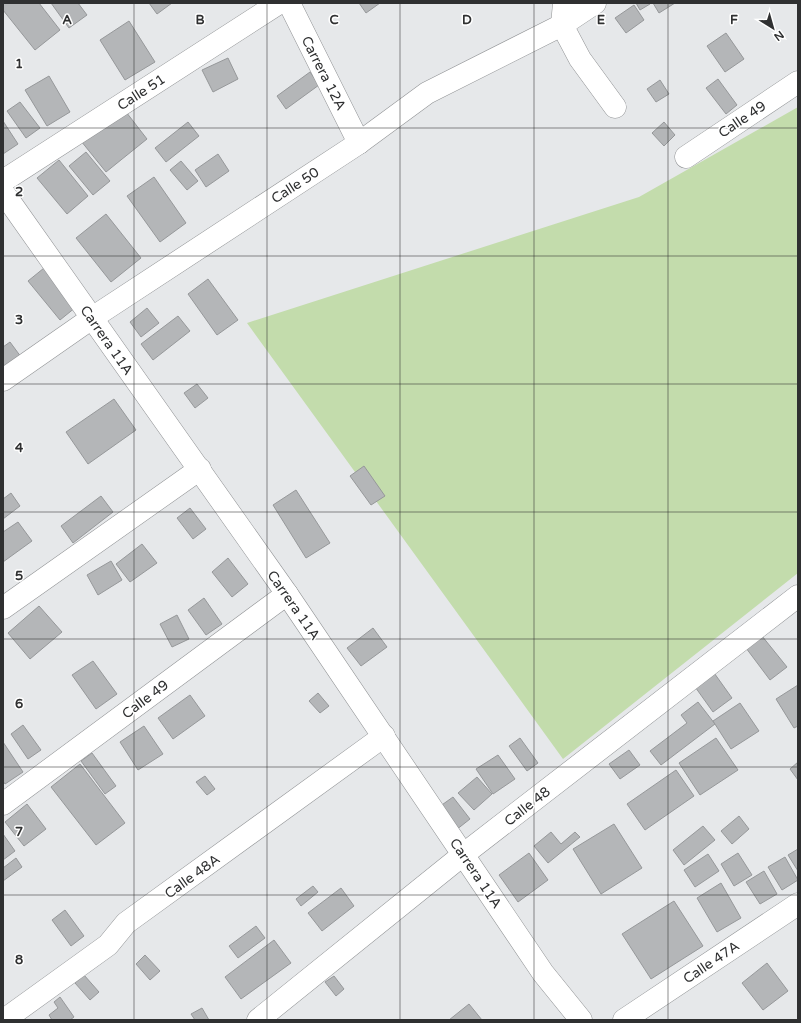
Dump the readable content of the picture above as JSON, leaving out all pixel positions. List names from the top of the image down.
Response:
{
  "streets": {
    "street": [
      "Carrera 12A",
      "Calle 51",
      "Calle 49",
      "Calle 50",
      "Carrera 11A",
      "Calle 48",
      "Calle 48A",
      "Calle 47A"
    ]
  },
  "crossings": [
    ["Carrera 12A", "Calle 50"],
    ["Calle 49", "Carrera 11A"],
    ["Calle 50", "Carrera 11A"],
    ["Carrera 11A", "Calle 48"],
    ["Carrera 11A", "Calle 48A"]
  ],
  "north": "bottom right",
  "grid": {
    "columns": [
      "A",
      "B",
      "C",
      "D",
      "E",
      "F"
    ],
    "rows": [
      "1",
      "2",
      "3",
      "4",
      "5",
      "6",
      "7",
      "8"
    ]
  }
}
